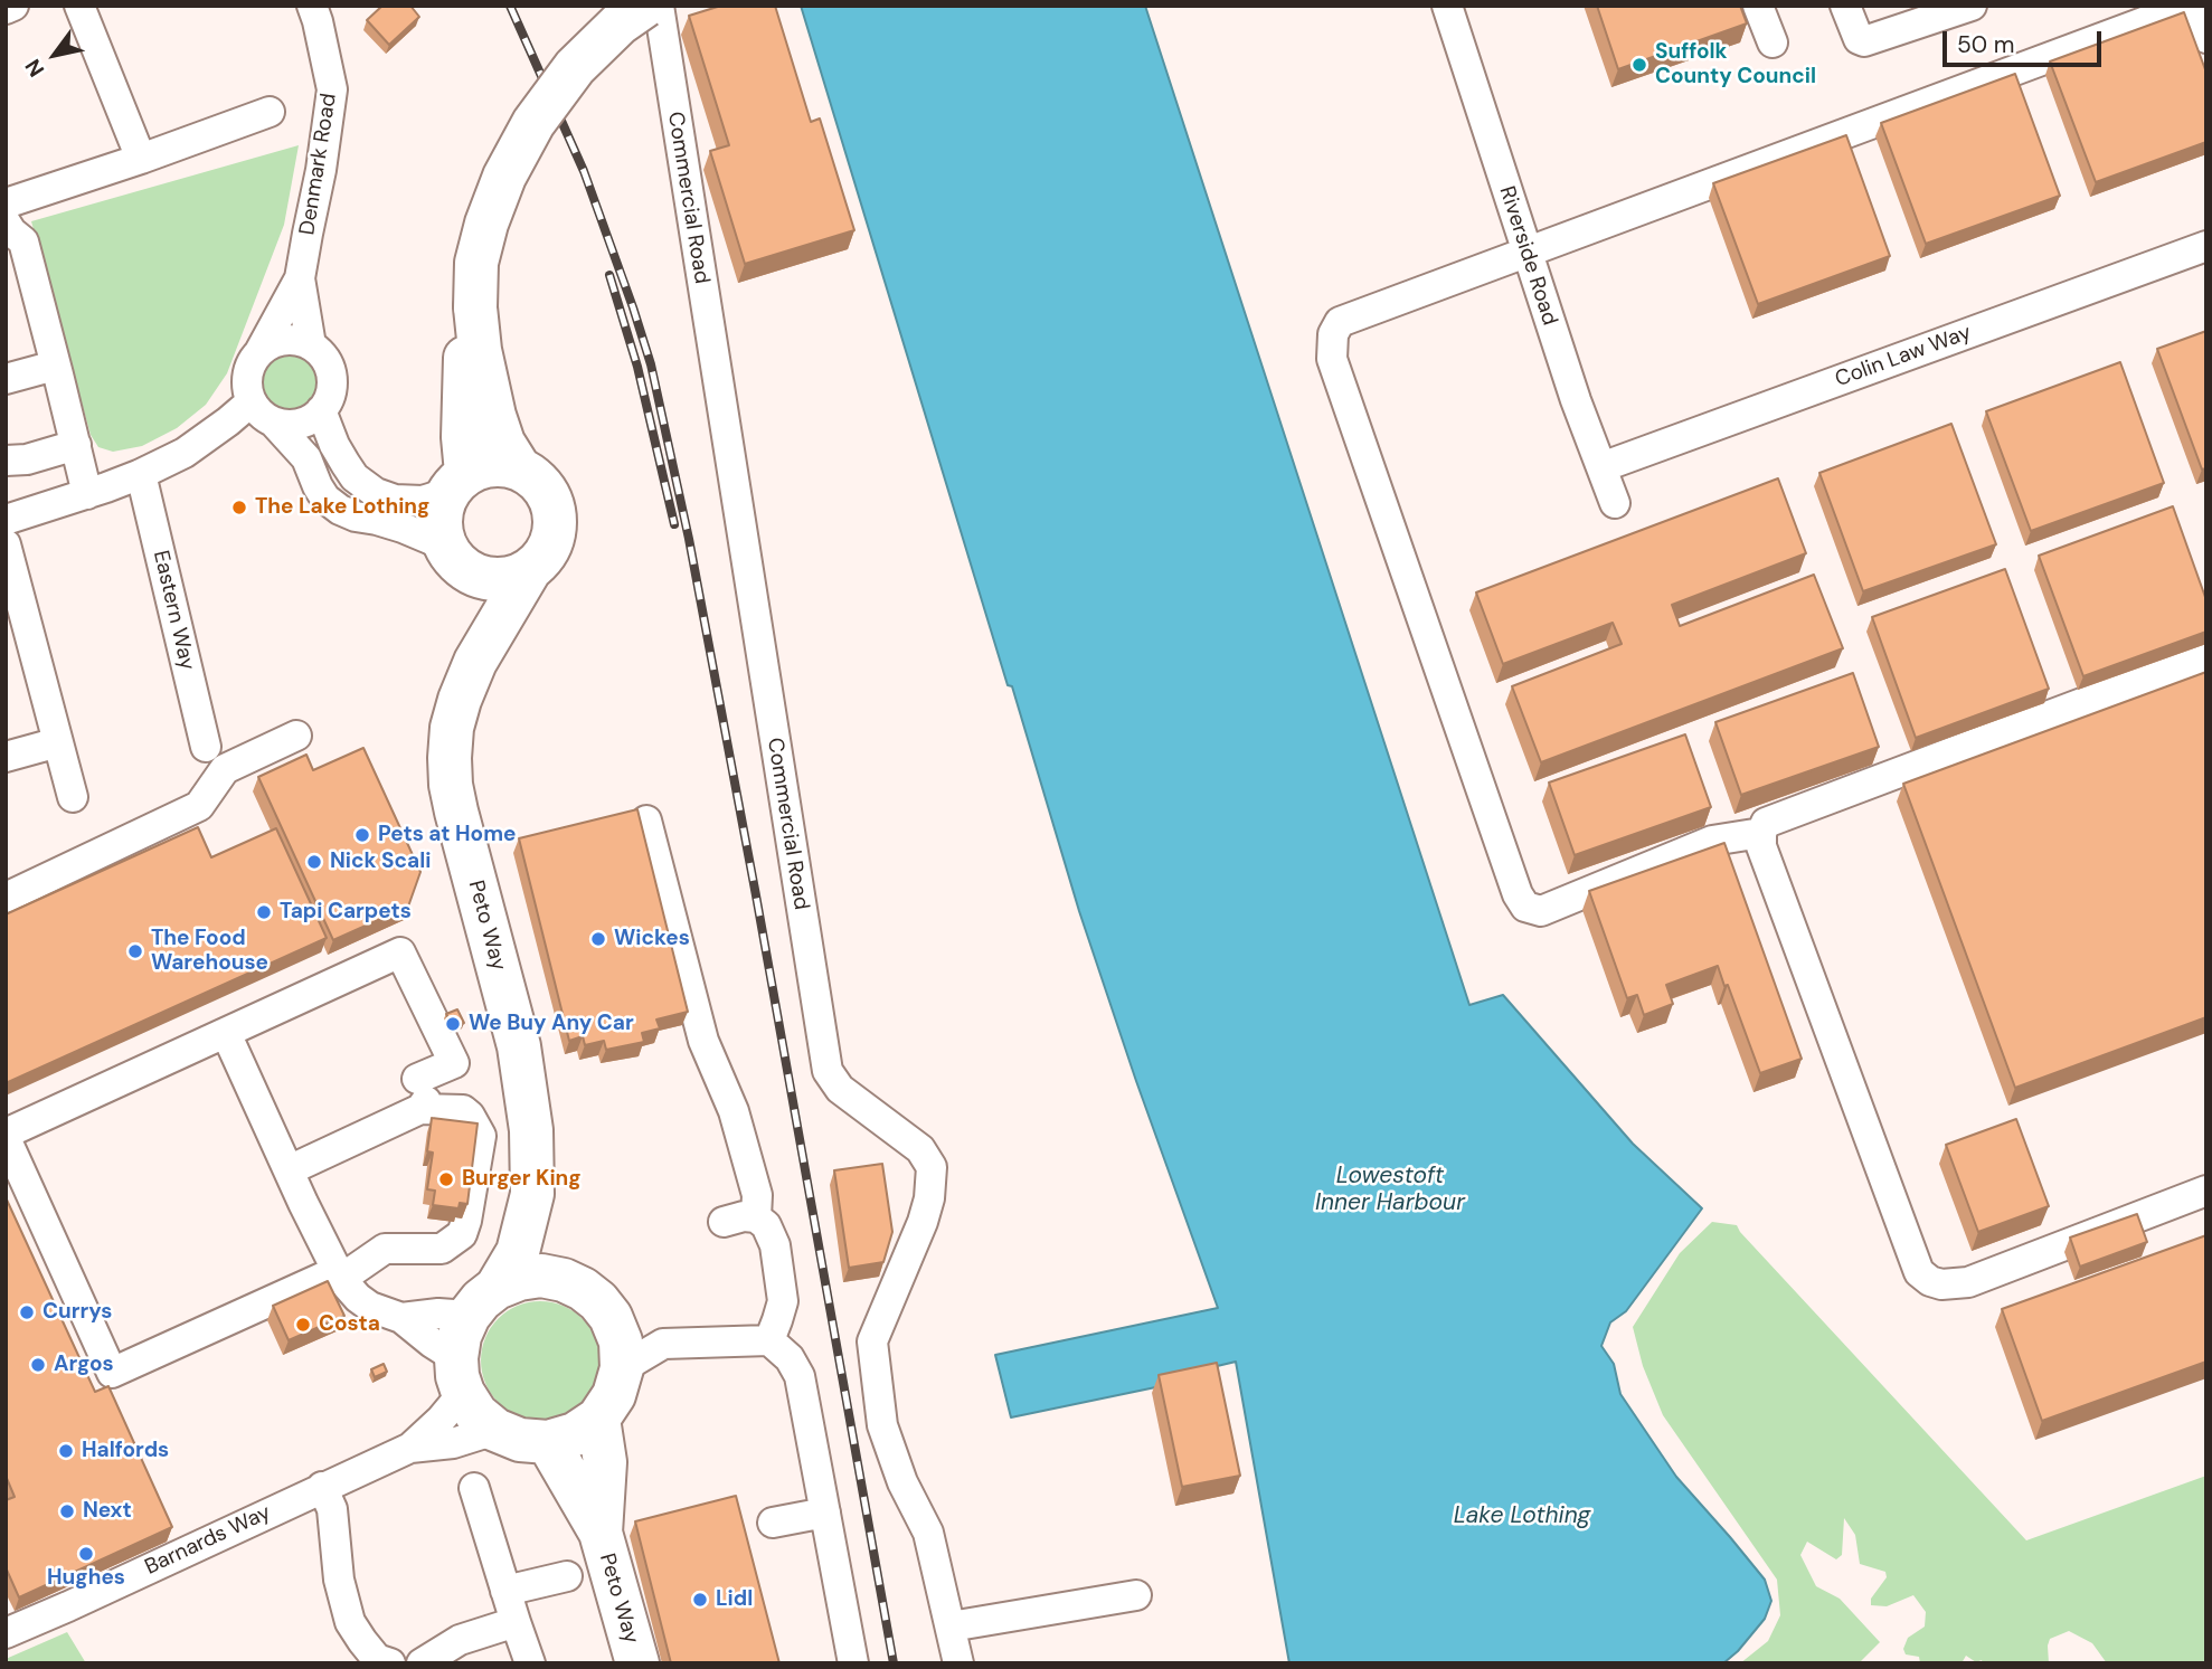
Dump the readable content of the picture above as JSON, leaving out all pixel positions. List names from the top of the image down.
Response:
{
  "streets": {
    "highway": ["Peto Way"],
    "street": [
      "Denmark Road",
      "Commercial Road",
      "Riverside Road",
      "Colin Law Way",
      "Eastern Way",
      "Barnards Way"
    ]
  },
  "crossings": [
    ["Riverside Road", "Colin Law Way"],
    ["Peto Way", "Barnards Way"]
  ],
  "water": ["Lowestoft Inner Harbour", "Lake Lothing"],
  "places": [
    "Suffolk County Council",
    "The Lake Lothing",
    "Pets at Home",
    "Nick Scali",
    "Tapi Carpets",
    "Wickes",
    "The Food Warehouse",
    "We Buy Any Car",
    "Burger King",
    "Currys",
    "Costa",
    "Argos",
    "Halfords",
    "Next",
    "Hughes",
    "Lidl"
  ],
  "scale_bar": "50 m",
  "north": "bottom left"
}
